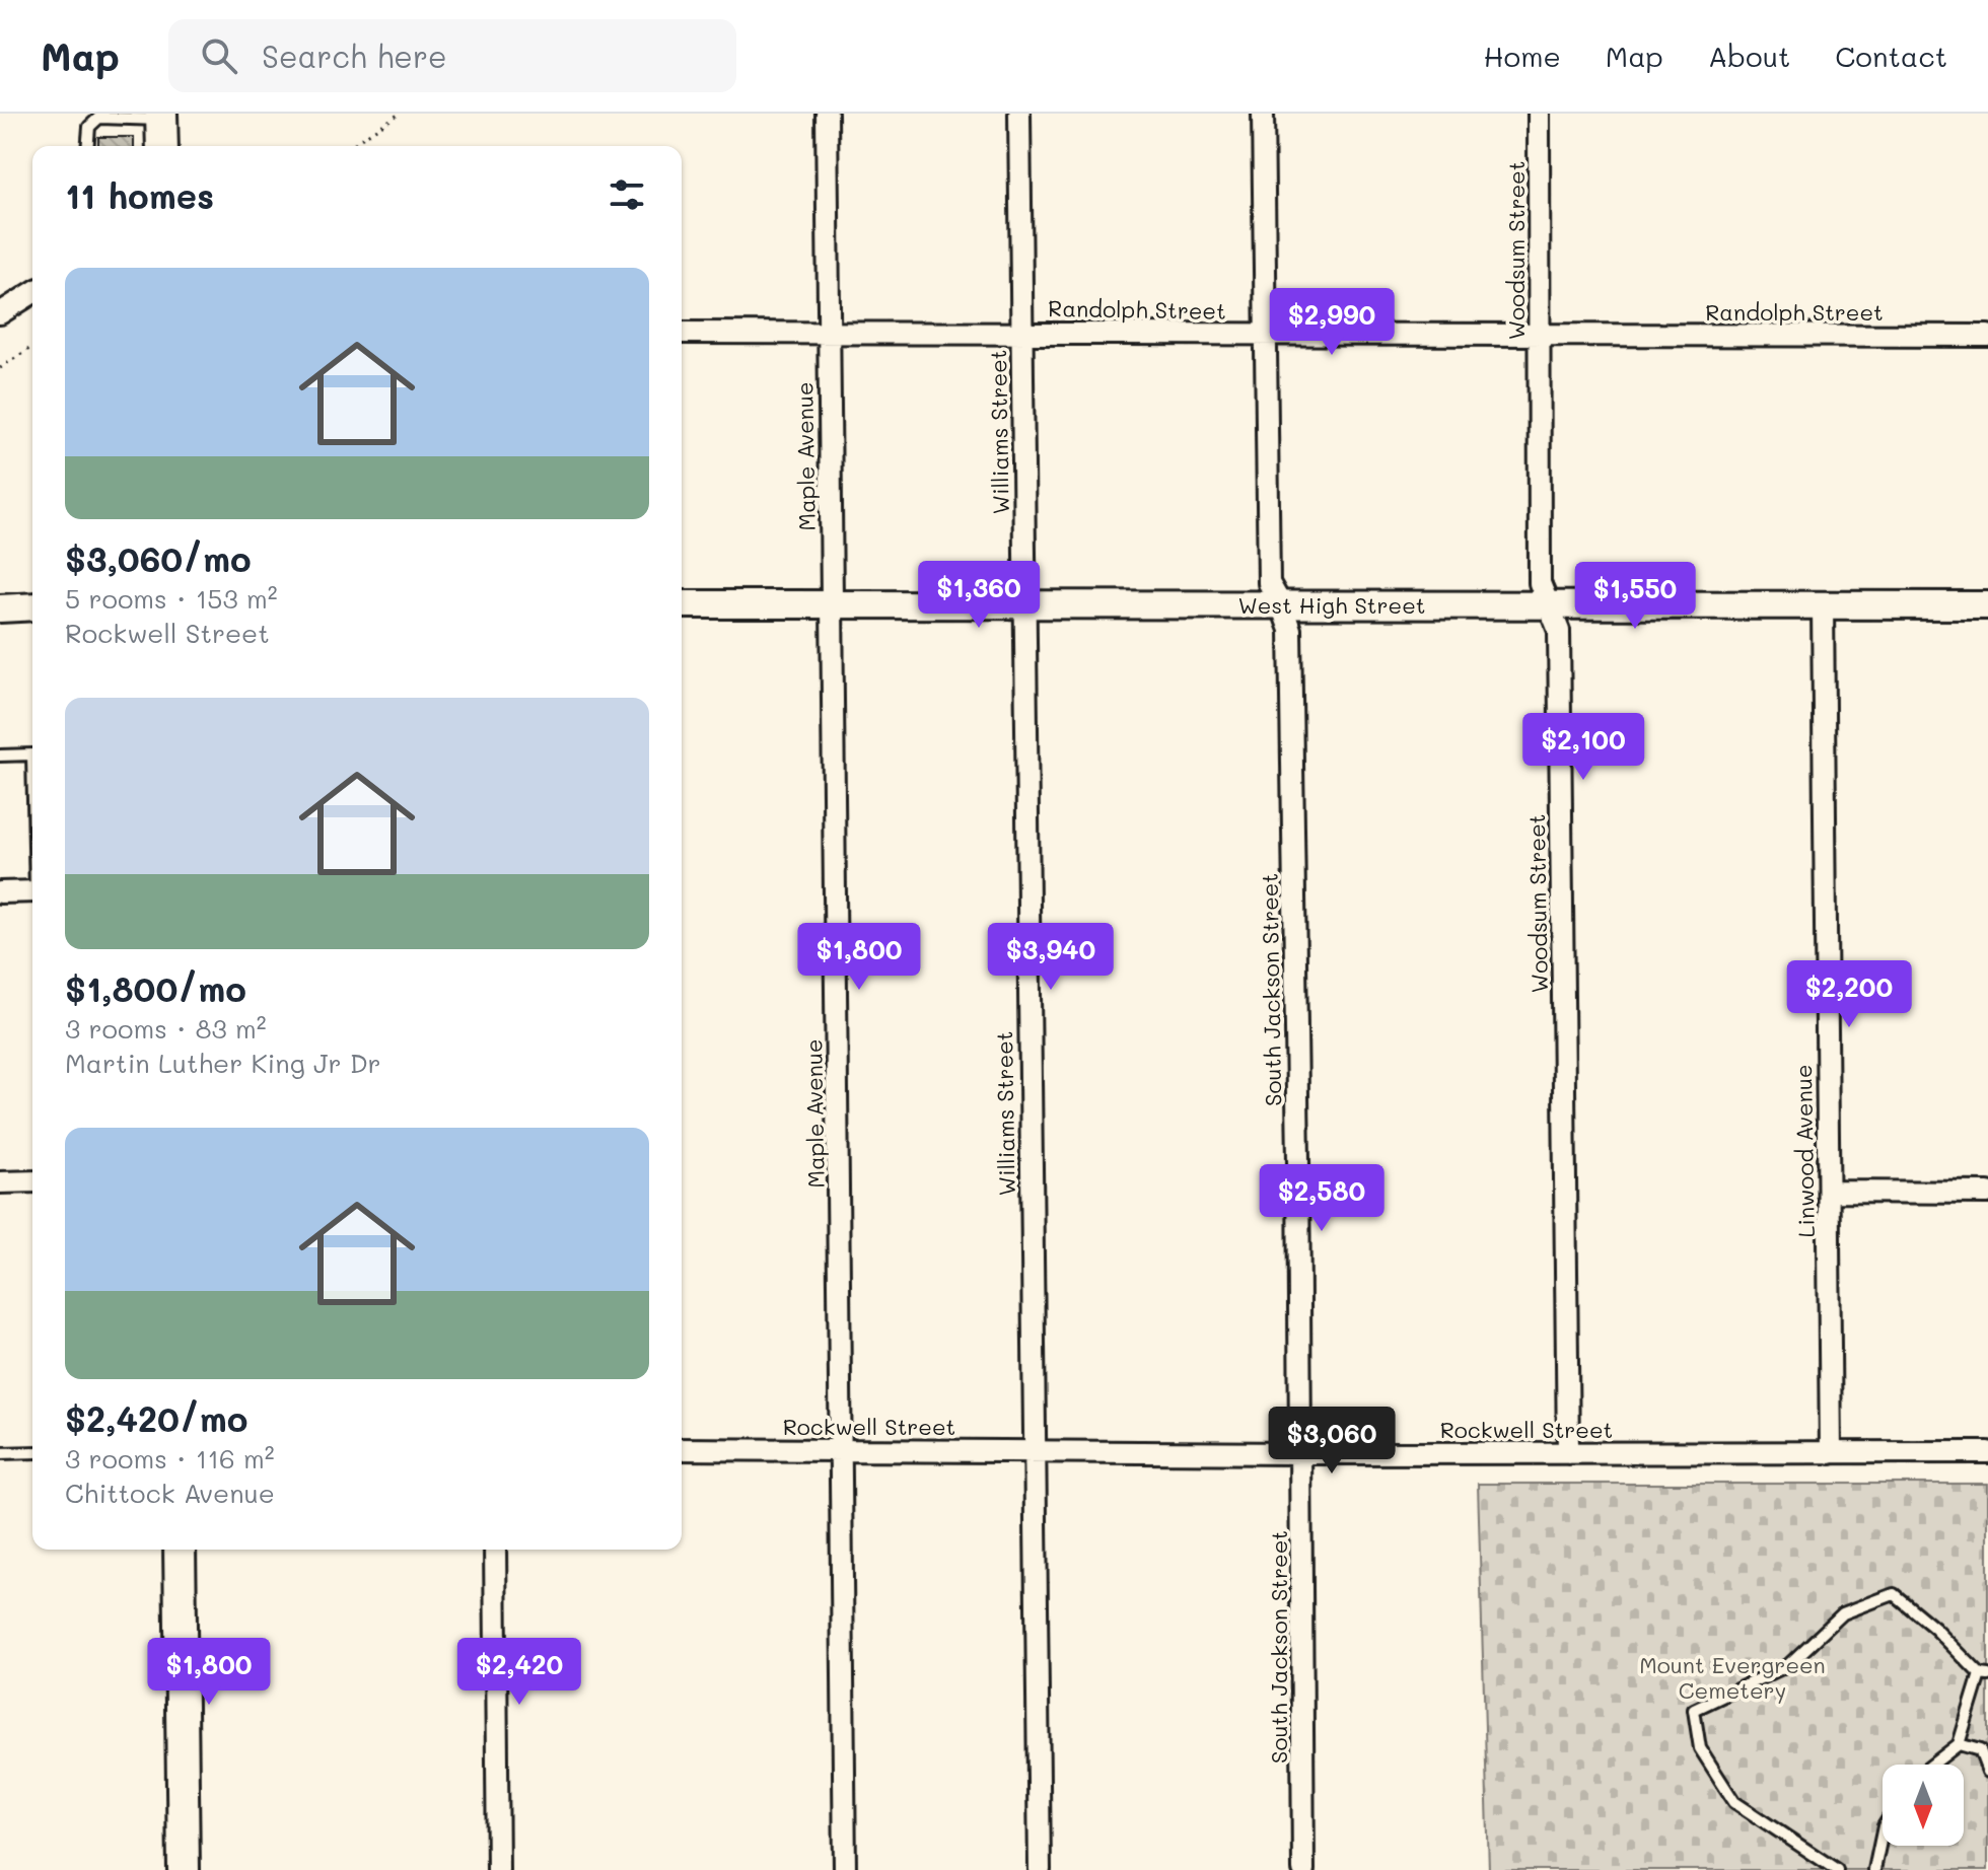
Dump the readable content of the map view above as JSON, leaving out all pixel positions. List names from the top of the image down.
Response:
{
  "streets": {
    "street": [
      "Woodsum Street",
      "Randolph Street",
      "Williams Street",
      "Maple Avenue",
      "West High Street",
      "South Jackson Street",
      "Linwood Avenue",
      "Rockwell Street"
    ]
  },
  "crossings": [
    ["Woodsum Street", "Randolph Street"],
    ["Woodsum Street", "West High Street"],
    ["Woodsum Street", "Rockwell Street"],
    ["Randolph Street", "Williams Street"],
    ["Randolph Street", "Maple Avenue"],
    ["Randolph Street", "South Jackson Street"],
    ["Williams Street", "West High Street"],
    ["Williams Street", "Rockwell Street"],
    ["Maple Avenue", "West High Street"],
    ["Maple Avenue", "Rockwell Street"],
    ["West High Street", "South Jackson Street"],
    ["West High Street", "Linwood Avenue"],
    ["South Jackson Street", "Rockwell Street"],
    ["Linwood Avenue", "Rockwell Street"]
  ],
  "parks": ["Mount Evergreen Cemetery"],
  "north": "bottom",
  "page": {
    "header": "Map",
    "search": "Search here",
    "nav": [
      "Home",
      "Map",
      "About",
      "Contact"
    ],
    "heading": "11 homes",
    "list": [
      {
        "name": "$3,060/mo",
        "note": "5 rooms · 153 m² · Rockwell Street"
      },
      {
        "name": "$1,800/mo",
        "note": "3 rooms · 83 m² · Martin Luther King Jr Dr"
      },
      {
        "name": "$2,420/mo",
        "note": "3 rooms · 116 m² · Chittock Avenue"
      }
    ],
    "price": [
      "$2,990",
      "$1,360",
      "$1,550",
      "$2,100",
      "$1,800",
      "$3,940",
      "$2,200",
      "$2,580",
      "$3,060",
      "$1,800",
      "$2,420"
    ]
  }
}
